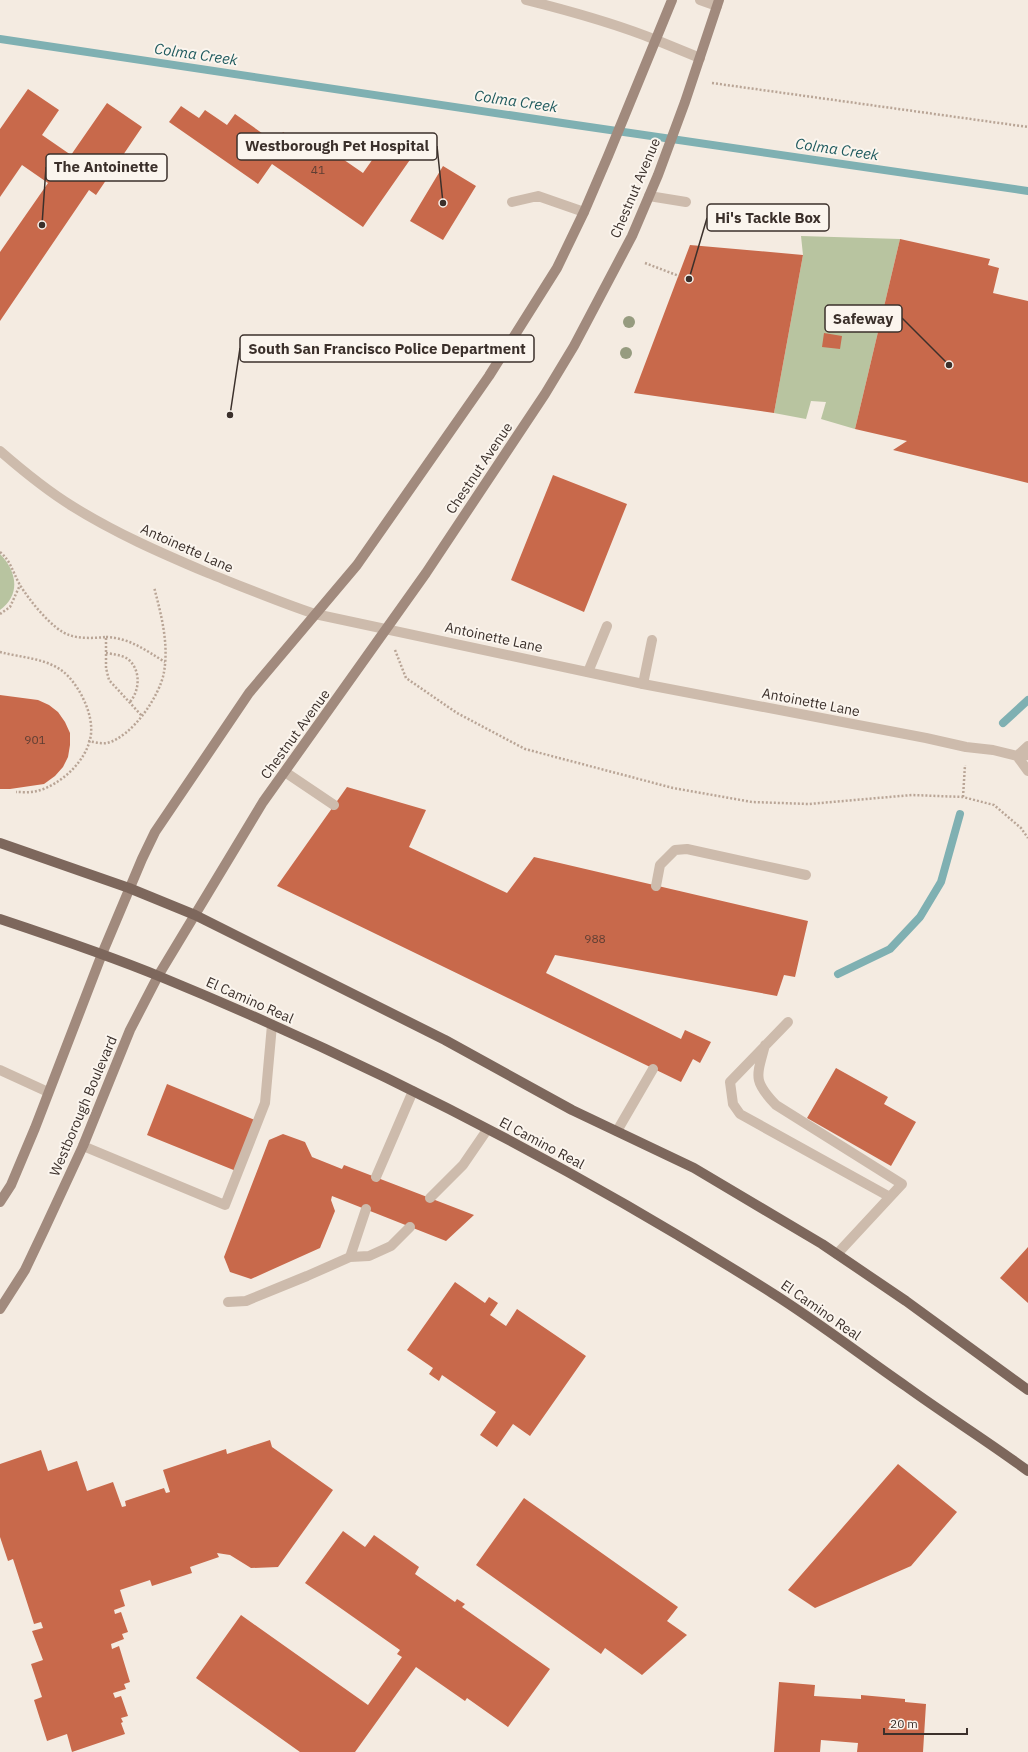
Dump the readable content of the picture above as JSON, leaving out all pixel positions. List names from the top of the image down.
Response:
{
  "streets": {
    "main road": ["Chestnut Avenue", "El Camino Real", "Westborough Boulevard"],
    "street": ["Antoinette Lane"]
  },
  "crossings": [
    ["Chestnut Avenue", "Antoinette Lane"],
    ["Chestnut Avenue", "Westborough Boulevard"],
    ["El Camino Real", "Westborough Boulevard"]
  ],
  "water": ["Colma Creek"],
  "places": [
    "Westborough Pet Hospital",
    "The Antoinette",
    "Hi's Tackle Box",
    "Safeway",
    "South San Francisco Police Department"
  ],
  "house_numbers": ["41", "901", "988"],
  "scale_bar": "20 m"
}
